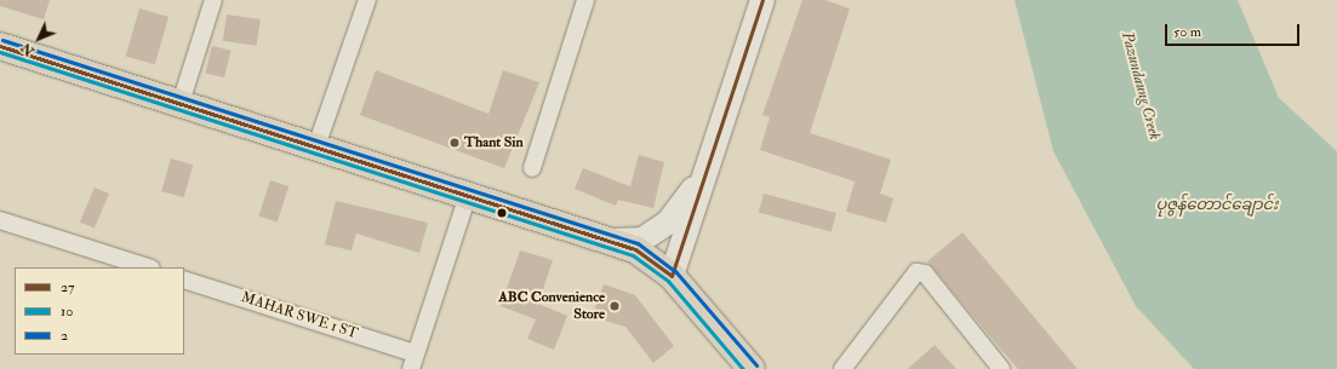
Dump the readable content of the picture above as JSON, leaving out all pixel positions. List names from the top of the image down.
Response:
{
  "streets": {
    "street": ["MAHAR SWE 1 ST"]
  },
  "water": ["Pazundaung Creek", "ပုဇွန်တောင်ချောင်း"],
  "places": ["Thant Sin", "ABC Convenience Store"],
  "lines": ["transit line 27", "transit line 2", "transit line 10"],
  "legend": ["27", "10", "2"],
  "scale_bar": "50 m",
  "north": "bottom left"
}
